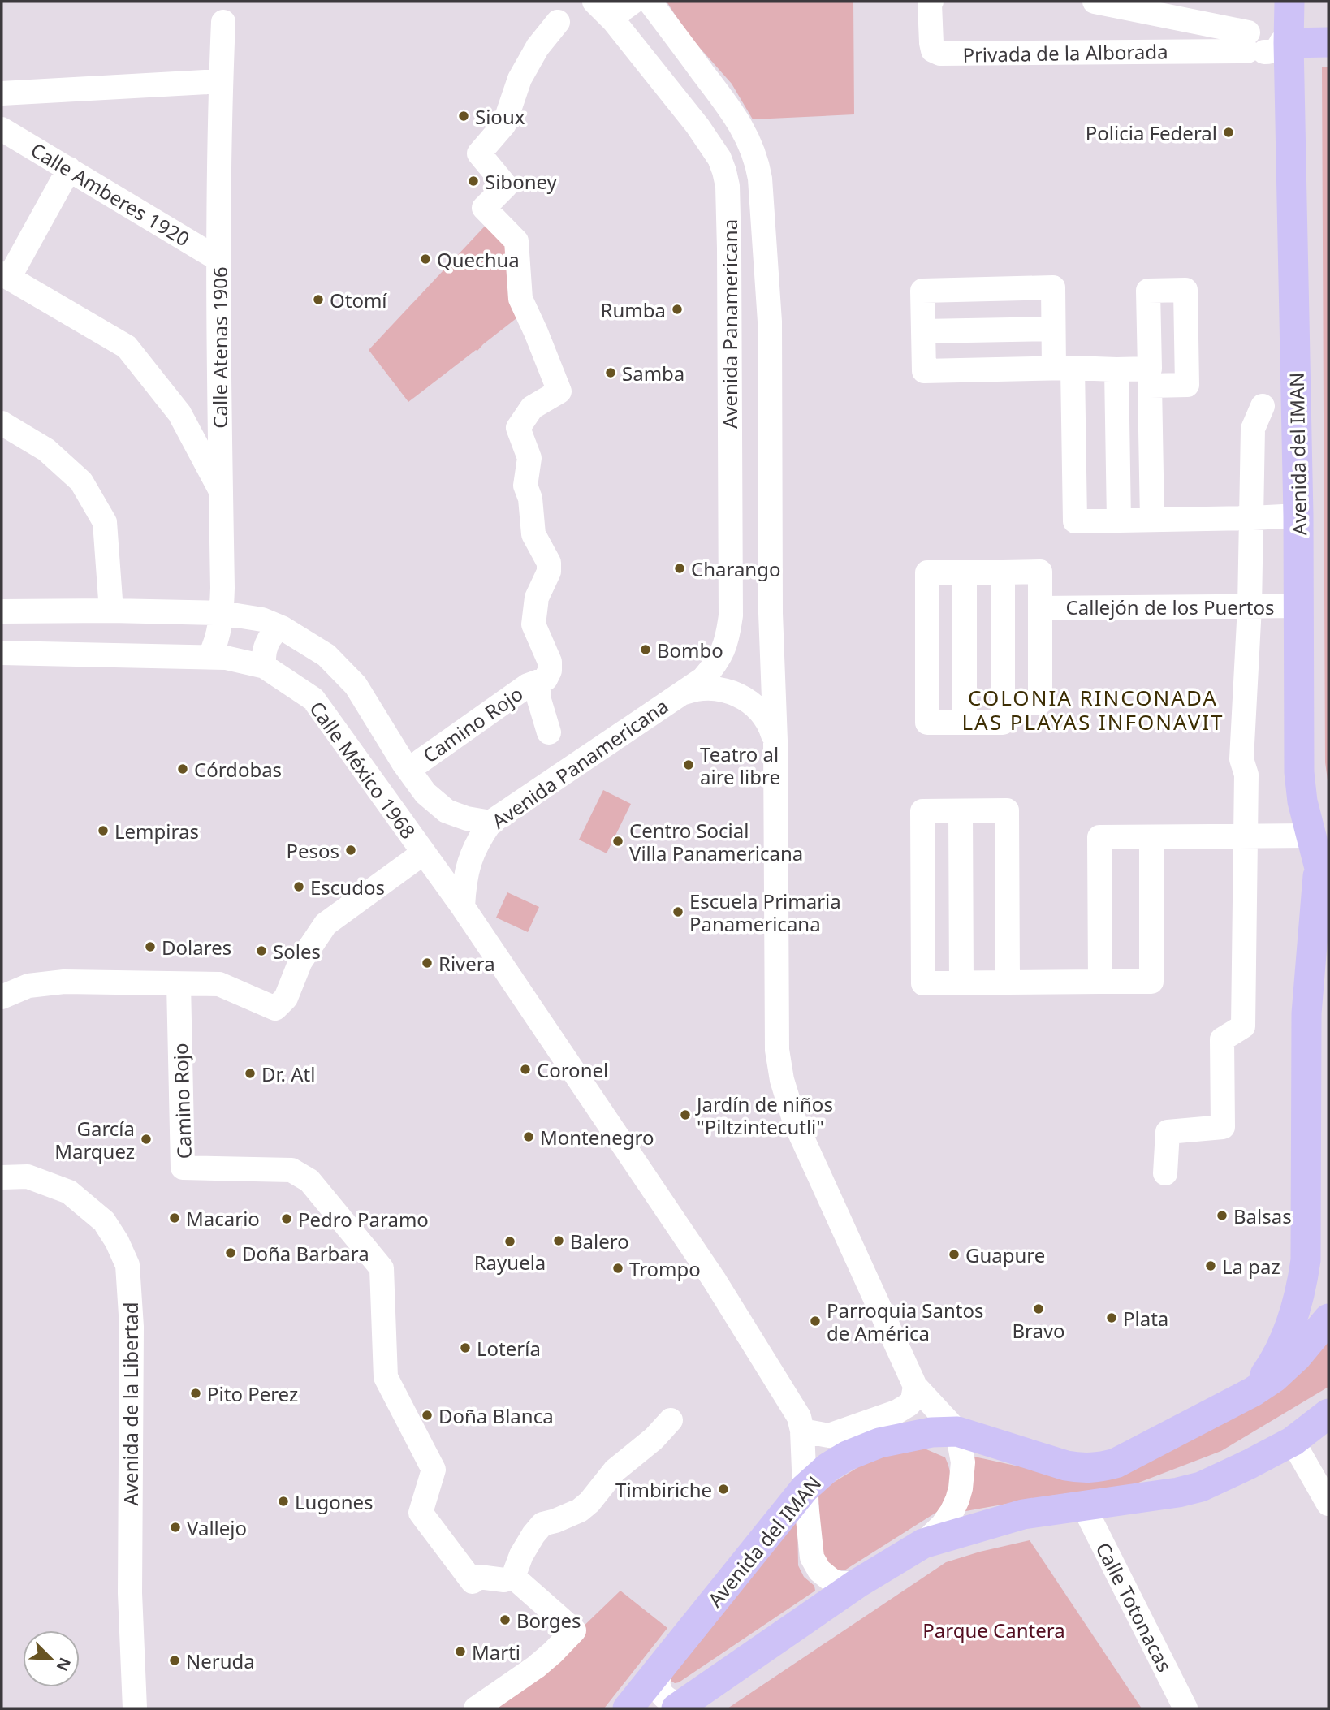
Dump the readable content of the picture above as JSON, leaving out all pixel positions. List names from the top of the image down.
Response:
{
  "streets": {
    "main road": ["Avenida del IMAN"],
    "street": [
      "Privada de la Alborada",
      "Calle Amberes 1920",
      "Avenida Panamericana",
      "Calle Atenas 1906",
      "Callejón de los Puertos",
      "Camino Rojo",
      "Calle México 1968",
      "Avenida de la Libertad",
      "Calle Totonacas"
    ]
  },
  "crossings": [
    ["Privada de la Alborada", "Avenida del IMAN"],
    ["Calle Amberes 1920", "Calle Atenas 1906"],
    ["Avenida Panamericana", "Avenida del IMAN"],
    ["Avenida Panamericana", "Calle México 1968"],
    ["Calle Atenas 1906", "Calle México 1968"],
    ["Avenida del IMAN", "Callejón de los Puertos"],
    ["Camino Rojo", "Calle México 1968"]
  ],
  "districts": ["COLONIA RINCONADA LAS PLAYAS INFONAVIT"],
  "parks": ["Parque Cantera"],
  "places": [
    "Sioux",
    "Policia Federal",
    "Siboney",
    "Quechua",
    "Otomí",
    "Rumba",
    "Samba",
    "Charango",
    "Bombo",
    "Teatro al aire libre",
    "Córdobas",
    "Lempiras",
    "Centro Social Villa Panamericana",
    "Pesos",
    "Escudos",
    "Escuela Primaria Panamericana",
    "Dolares",
    "Soles",
    "Rivera",
    "Coronel",
    "Dr. Atl",
    "Jardín de niños \"Piltzintecutli\"",
    "Montenegro",
    "García Marquez",
    "Balsas",
    "Macario",
    "Pedro Paramo",
    "Balero",
    "Rayuela",
    "Doña Barbara",
    "Guapure",
    "La paz",
    "Trompo",
    "Bravo",
    "Plata",
    "Parroquia Santos de América",
    "Lotería",
    "Pito Perez",
    "Doña Blanca",
    "Timbiriche",
    "Lugones",
    "Vallejo",
    "Borges",
    "Marti",
    "Neruda"
  ],
  "north": "bottom right"
}
